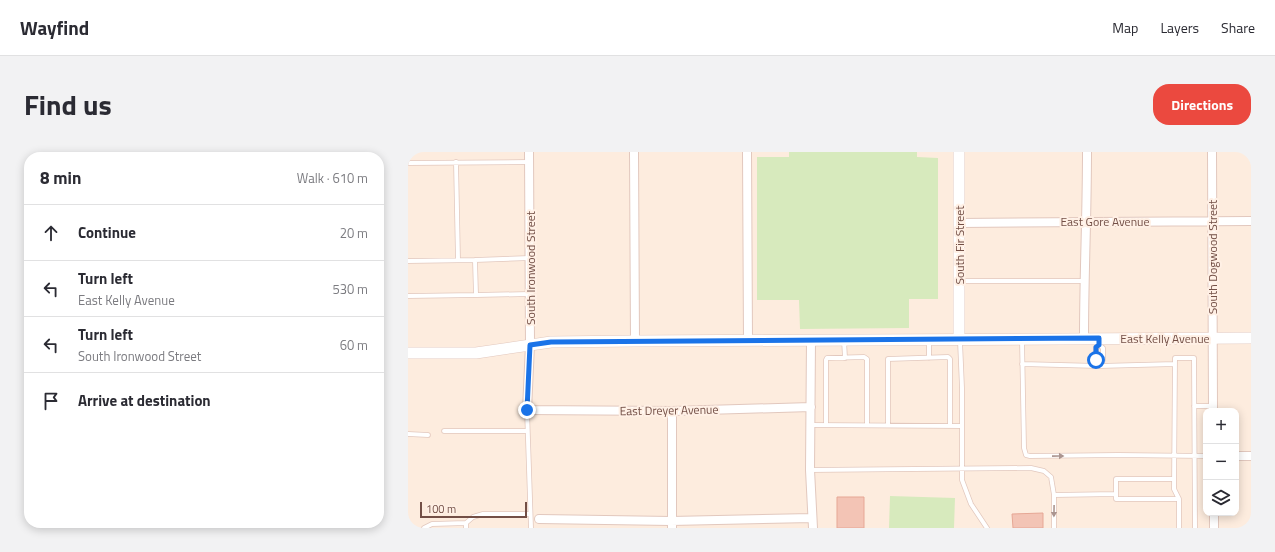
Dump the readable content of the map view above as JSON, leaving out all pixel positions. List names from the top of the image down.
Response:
{
  "streets": {
    "street": [
      "East Gore Avenue",
      "South Fir Street",
      "South Dogwood Street",
      "South Ironwood Street",
      "East Kelly Avenue",
      "East Dreyer Avenue"
    ]
  },
  "crossings": [
    ["East Gore Avenue", "South Fir Street"],
    ["East Gore Avenue", "South Dogwood Street"],
    ["South Fir Street", "East Kelly Avenue"],
    ["South Dogwood Street", "East Kelly Avenue"],
    ["South Ironwood Street", "East Kelly Avenue"],
    ["South Ironwood Street", "East Dreyer Avenue"]
  ],
  "scale_bar": "100 m",
  "page": {
    "header": "Wayfind",
    "nav": ["Map", "Layers", "Share"],
    "title": "Find us",
    "buttons": "Directions",
    "heading": ["8 min", "Walk · 610 m"],
    "list": [
      ["Continue", "20 m"],
      ["Turn left", "East Kelly Avenue", "530 m"],
      ["Turn left", "South Ironwood Street", "60 m"],
      "Arrive at destination"
    ],
    "map_buttons": ["+", "−"],
    "scale": "100 m"
  }
}
